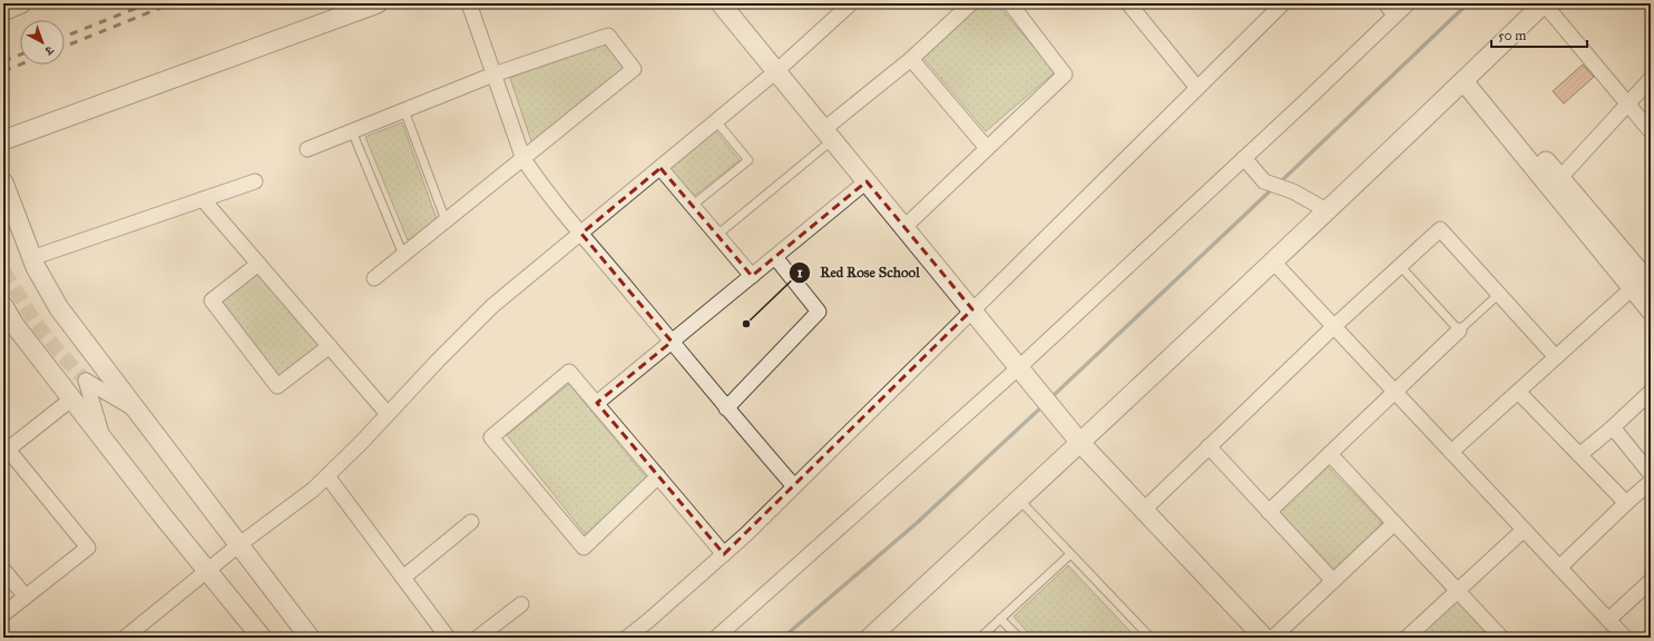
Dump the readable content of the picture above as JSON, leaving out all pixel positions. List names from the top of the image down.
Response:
{
  "places": ["Red Rose School"],
  "scale_bar": "50 m",
  "north": "bottom right"
}
